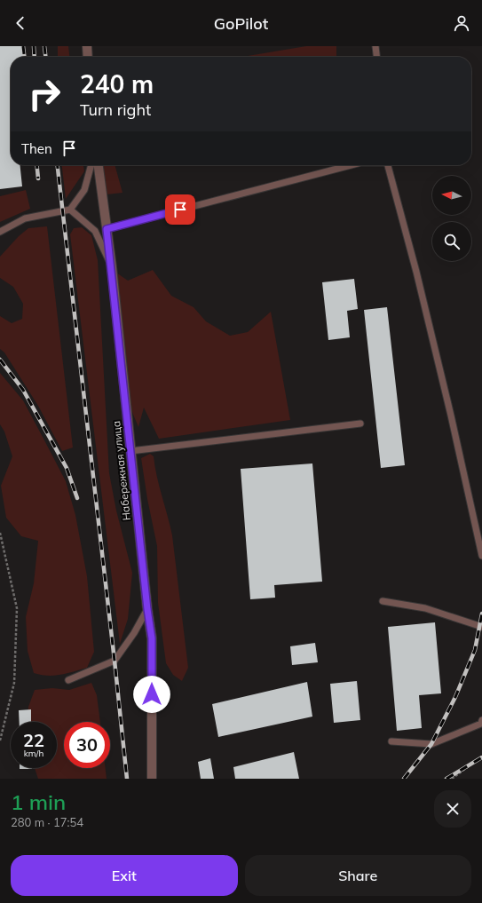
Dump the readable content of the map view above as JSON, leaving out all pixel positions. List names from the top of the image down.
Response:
{
  "streets": {
    "street": ["Набережная улица"]
  },
  "north": "left",
  "page": {
    "header": "GoPilot",
    "turn": ["240 m", "Turn right"],
    "then": "Then",
    "speed": "22 km/h",
    "limit": "30",
    "heading": ["1 min", "280 m · 17:54"],
    "buttons": ["Exit", "Share"]
  }
}
